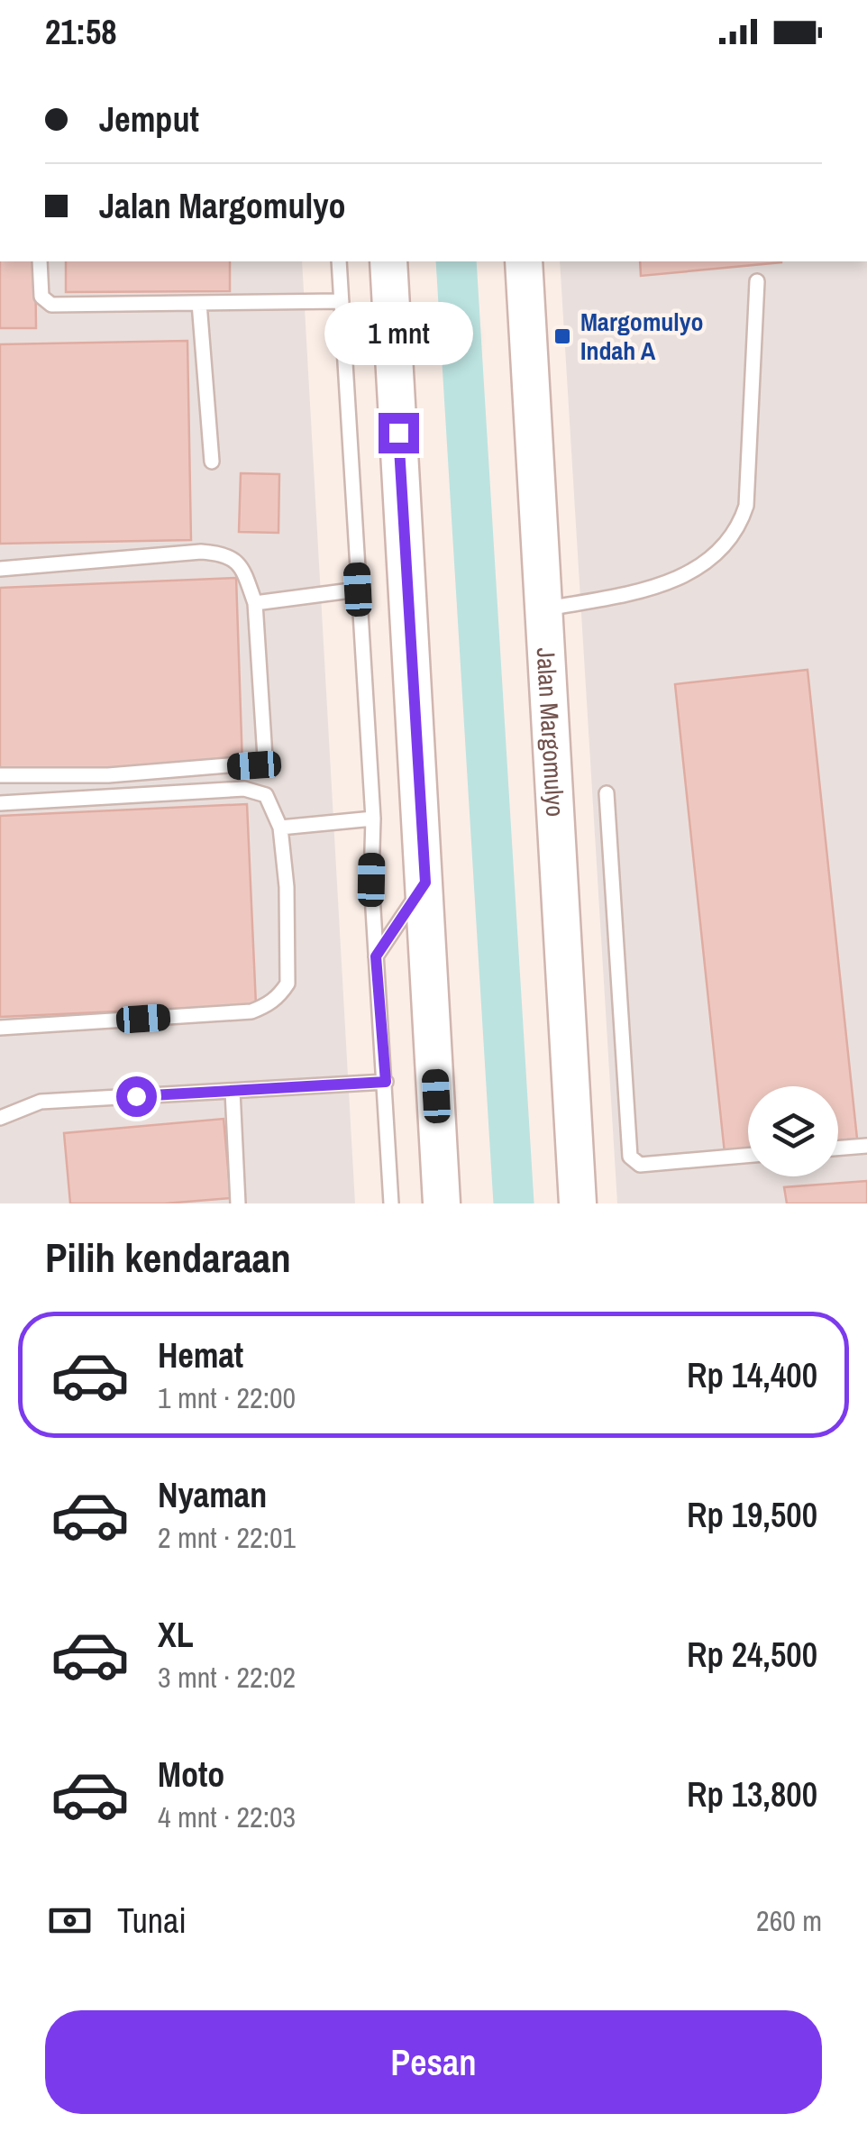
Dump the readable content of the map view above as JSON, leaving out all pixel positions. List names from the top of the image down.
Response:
{
  "streets": {
    "main road": ["Jalan Margomulyo"]
  },
  "places": {
    "transit": ["Margomulyo Indah A"]
  },
  "page": {
    "status": "21:58",
    "banner": ["Jemput", "Jalan Margomulyo"],
    "bubble": "1 mnt",
    "heading": "Pilih kendaraan",
    "list": [
      {
        "name": "Hemat",
        "note": "1 mnt · 22:00",
        "value": "Rp 14,400"
      },
      {
        "name": "Nyaman",
        "note": "2 mnt · 22:01",
        "value": "Rp 19,500"
      },
      {
        "name": "XL",
        "note": "3 mnt · 22:02",
        "value": "Rp 24,500"
      },
      {
        "name": "Moto",
        "note": "4 mnt · 22:03",
        "value": "Rp 13,800"
      }
    ],
    "pay": ["Tunai", "260 m"],
    "buttons": "Pesan"
  }
}
